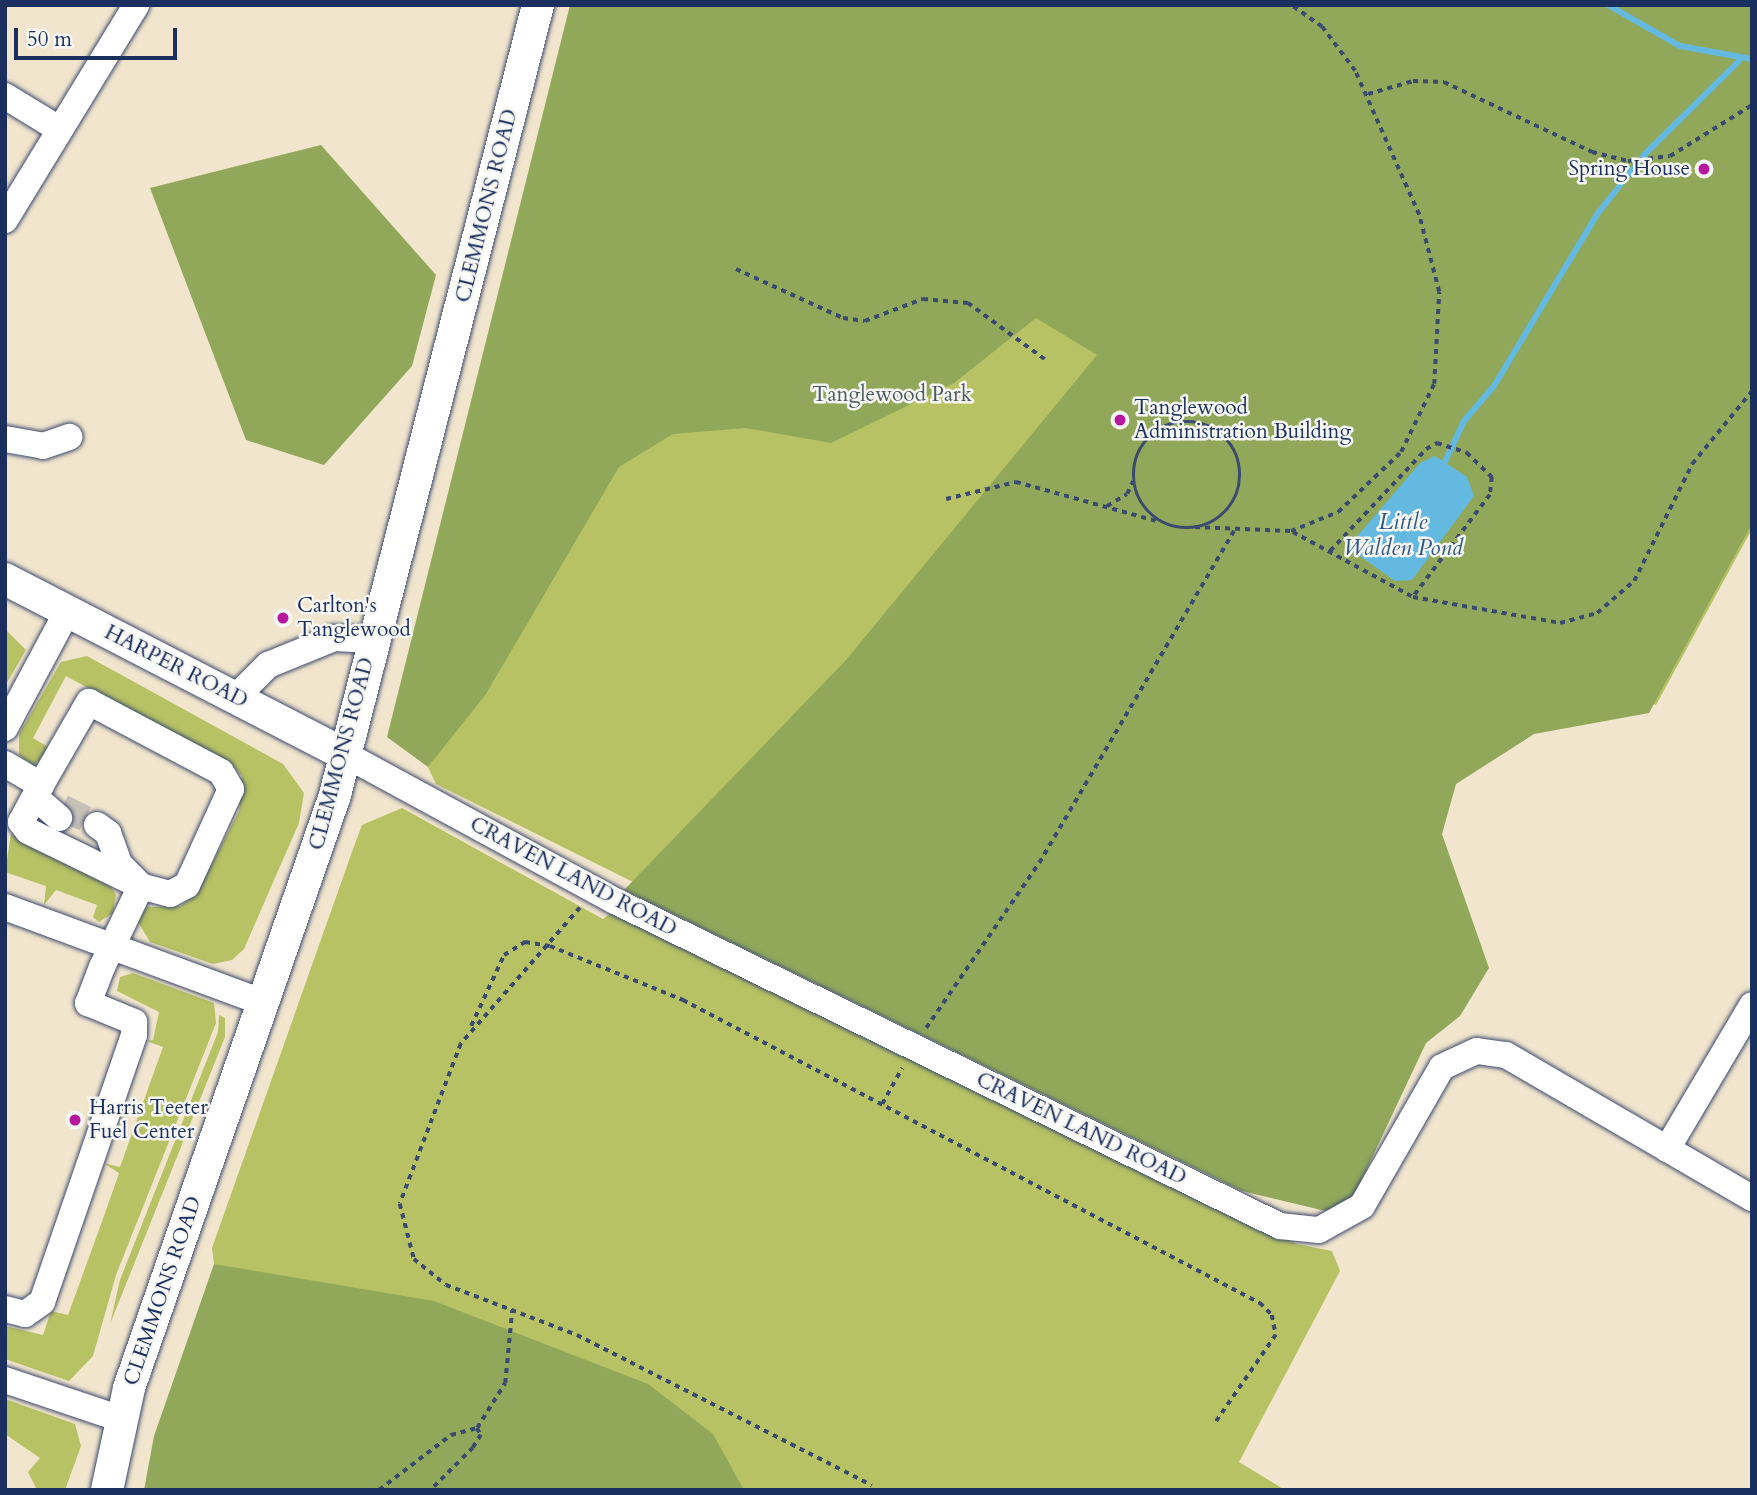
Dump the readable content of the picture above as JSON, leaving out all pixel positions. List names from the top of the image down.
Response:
{
  "streets": {
    "main road": ["CLEMMONS ROAD", "HARPER ROAD"],
    "street": ["CRAVEN LAND ROAD"]
  },
  "crossings": [
    ["CLEMMONS ROAD", "HARPER ROAD"],
    ["CLEMMONS ROAD", "CRAVEN LAND ROAD"],
    ["HARPER ROAD", "CRAVEN LAND ROAD"]
  ],
  "water": ["Little Walden Pond"],
  "parks": ["Tanglewood Park"],
  "places": [
    "Spring House",
    "Tanglewood Administration Building",
    "Carlton's Tanglewood",
    "Harris Teeter Fuel Center"
  ],
  "scale_bar": "50 m"
}
